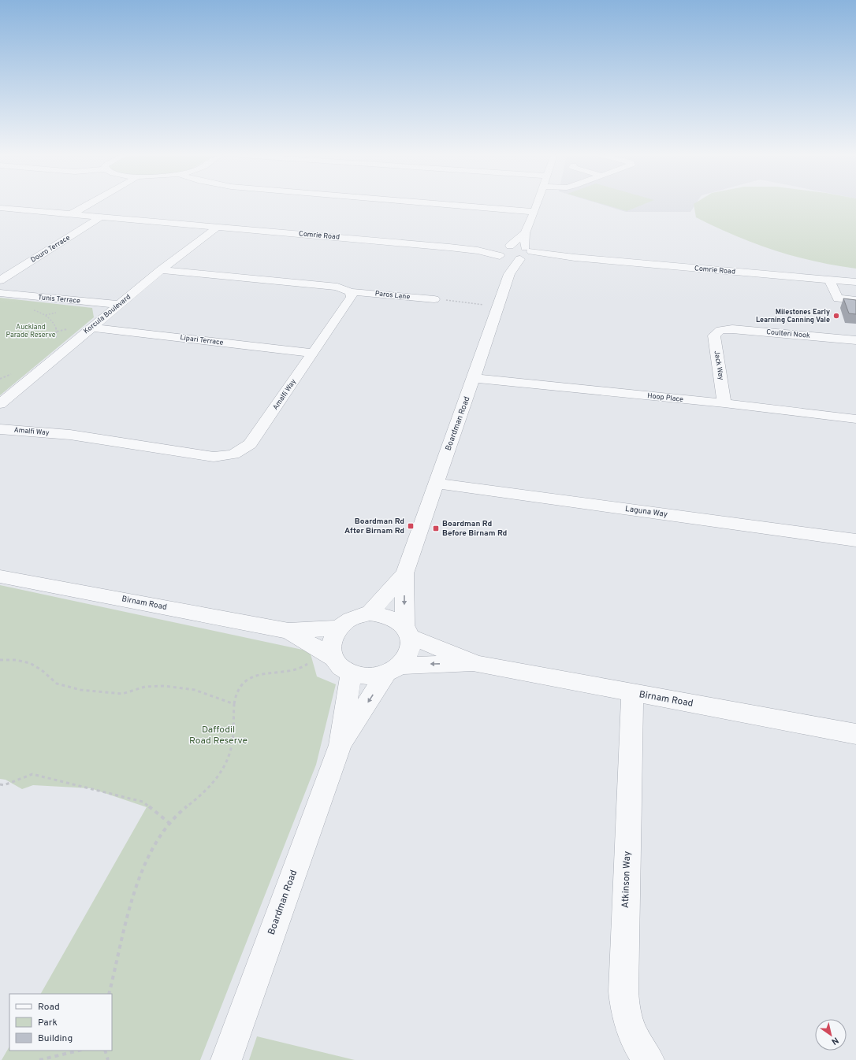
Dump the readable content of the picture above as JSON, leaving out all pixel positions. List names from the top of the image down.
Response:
{
  "streets": {
    "street": [
      "Comrie Road",
      "Douro Terrace",
      "Paros Lane",
      "Tunis Terrace",
      "Korcula Boulevard",
      "Coulteri Nook",
      "Lipari Terrace",
      "Jack Way",
      "Amalfi Way",
      "Hoop Place",
      "Boardman Road",
      "Laguna Way",
      "Birnam Road",
      "Atkinson Way"
    ]
  },
  "crossings": [
    ["Comrie Road", "Douro Terrace"],
    ["Comrie Road", "Korcula Boulevard"],
    ["Comrie Road", "Boardman Road"],
    ["Paros Lane", "Amalfi Way"],
    ["Tunis Terrace", "Korcula Boulevard"],
    ["Korcula Boulevard", "Lipari Terrace"],
    ["Coulteri Nook", "Jack Way"],
    ["Lipari Terrace", "Amalfi Way"],
    ["Jack Way", "Hoop Place"],
    ["Hoop Place", "Boardman Road"],
    ["Boardman Road", "Laguna Way"],
    ["Boardman Road", "Birnam Road"],
    ["Birnam Road", "Atkinson Way"]
  ],
  "parks": ["Auckland Parade Reserve", "Daffodil Road Reserve"],
  "places": {
    "other": ["Milestones Early Learning Canning Vale"],
    "transit": ["Boardman Rd After Birnam Rd", "Boardman Rd Before Birnam Rd"]
  },
  "legend": ["Road", "Park", "Building"],
  "north": "bottom right"
}
